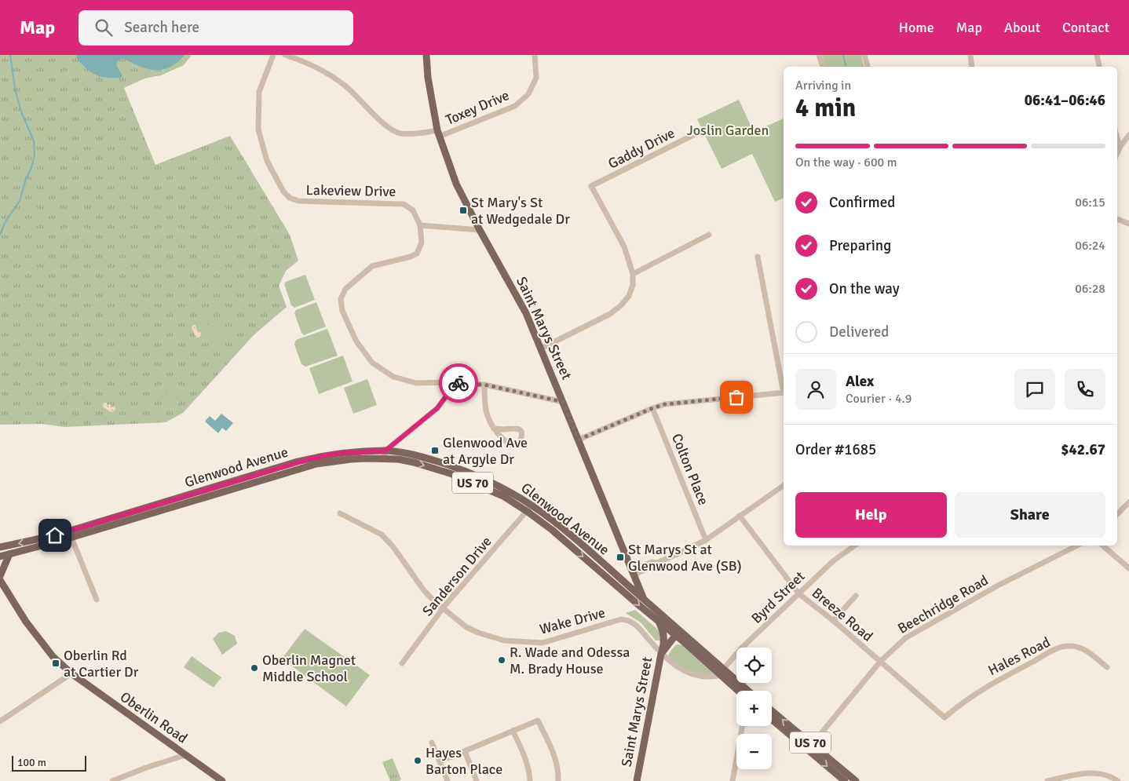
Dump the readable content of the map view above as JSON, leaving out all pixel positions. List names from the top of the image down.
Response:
{
  "streets": {
    "main road": [
      "Saint Marys Street",
      "Glenwood Avenue",
      "US 70",
      "Oberlin Road"
    ],
    "street": [
      "Toxey Drive",
      "Gaddy Drive",
      "Lakeview Drive",
      "Colton Place",
      "Sanderson Drive",
      "Byrd Street",
      "Beechridge Road",
      "Breeze Road",
      "Wake Drive",
      "Hales Road"
    ]
  },
  "crossings": [
    ["Toxey Drive", "Saint Marys Street"],
    ["Lakeview Drive", "Saint Marys Street"],
    ["Saint Marys Street", "Glenwood Avenue"],
    ["Saint Marys Street", "Wake Drive"],
    ["Glenwood Avenue", "Sanderson Drive"],
    ["Glenwood Avenue", "Byrd Street"],
    ["Glenwood Avenue", "Wake Drive"],
    ["US 70", "Beechridge Road"],
    ["Sanderson Drive", "Wake Drive"],
    ["Byrd Street", "Breeze Road"],
    ["Byrd Street", "Wake Drive"],
    ["Beechridge Road", "Breeze Road"],
    ["Breeze Road", "Hales Road"]
  ],
  "parks": ["Joslin Garden"],
  "places": {
    "transit": [
      "St Mary's St at Wedgedale Dr",
      "Glenwood Ave at Argyle Dr",
      "St Marys St at Glenwood Ave (SB)",
      "Oberlin Rd at Cartier Dr"
    ],
    "other": ["R. Wade and Odessa M. Brady House", "Oberlin Magnet Middle School", "Hayes Barton Place"]
  },
  "scale_bar": "100 m",
  "page": {
    "header": "Map",
    "search": "Search here",
    "nav": [
      "Home",
      "Map",
      "About",
      "Contact"
    ],
    "heading": ["4 min", "Arriving in", "06:41–06:46"],
    "panel": [
      "Alex",
      "Courier · 4.9",
      "Order #1685",
      "$42.67"
    ],
    "bar": "On the way · 600 m",
    "list": [
      ["Confirmed", "06:15"],
      ["Preparing", "06:24"],
      ["On the way", "06:28"],
      "Delivered"
    ],
    "buttons": ["Help", "Share"],
    "map_buttons": ["+", "−"],
    "scale": "100 m"
  }
}
